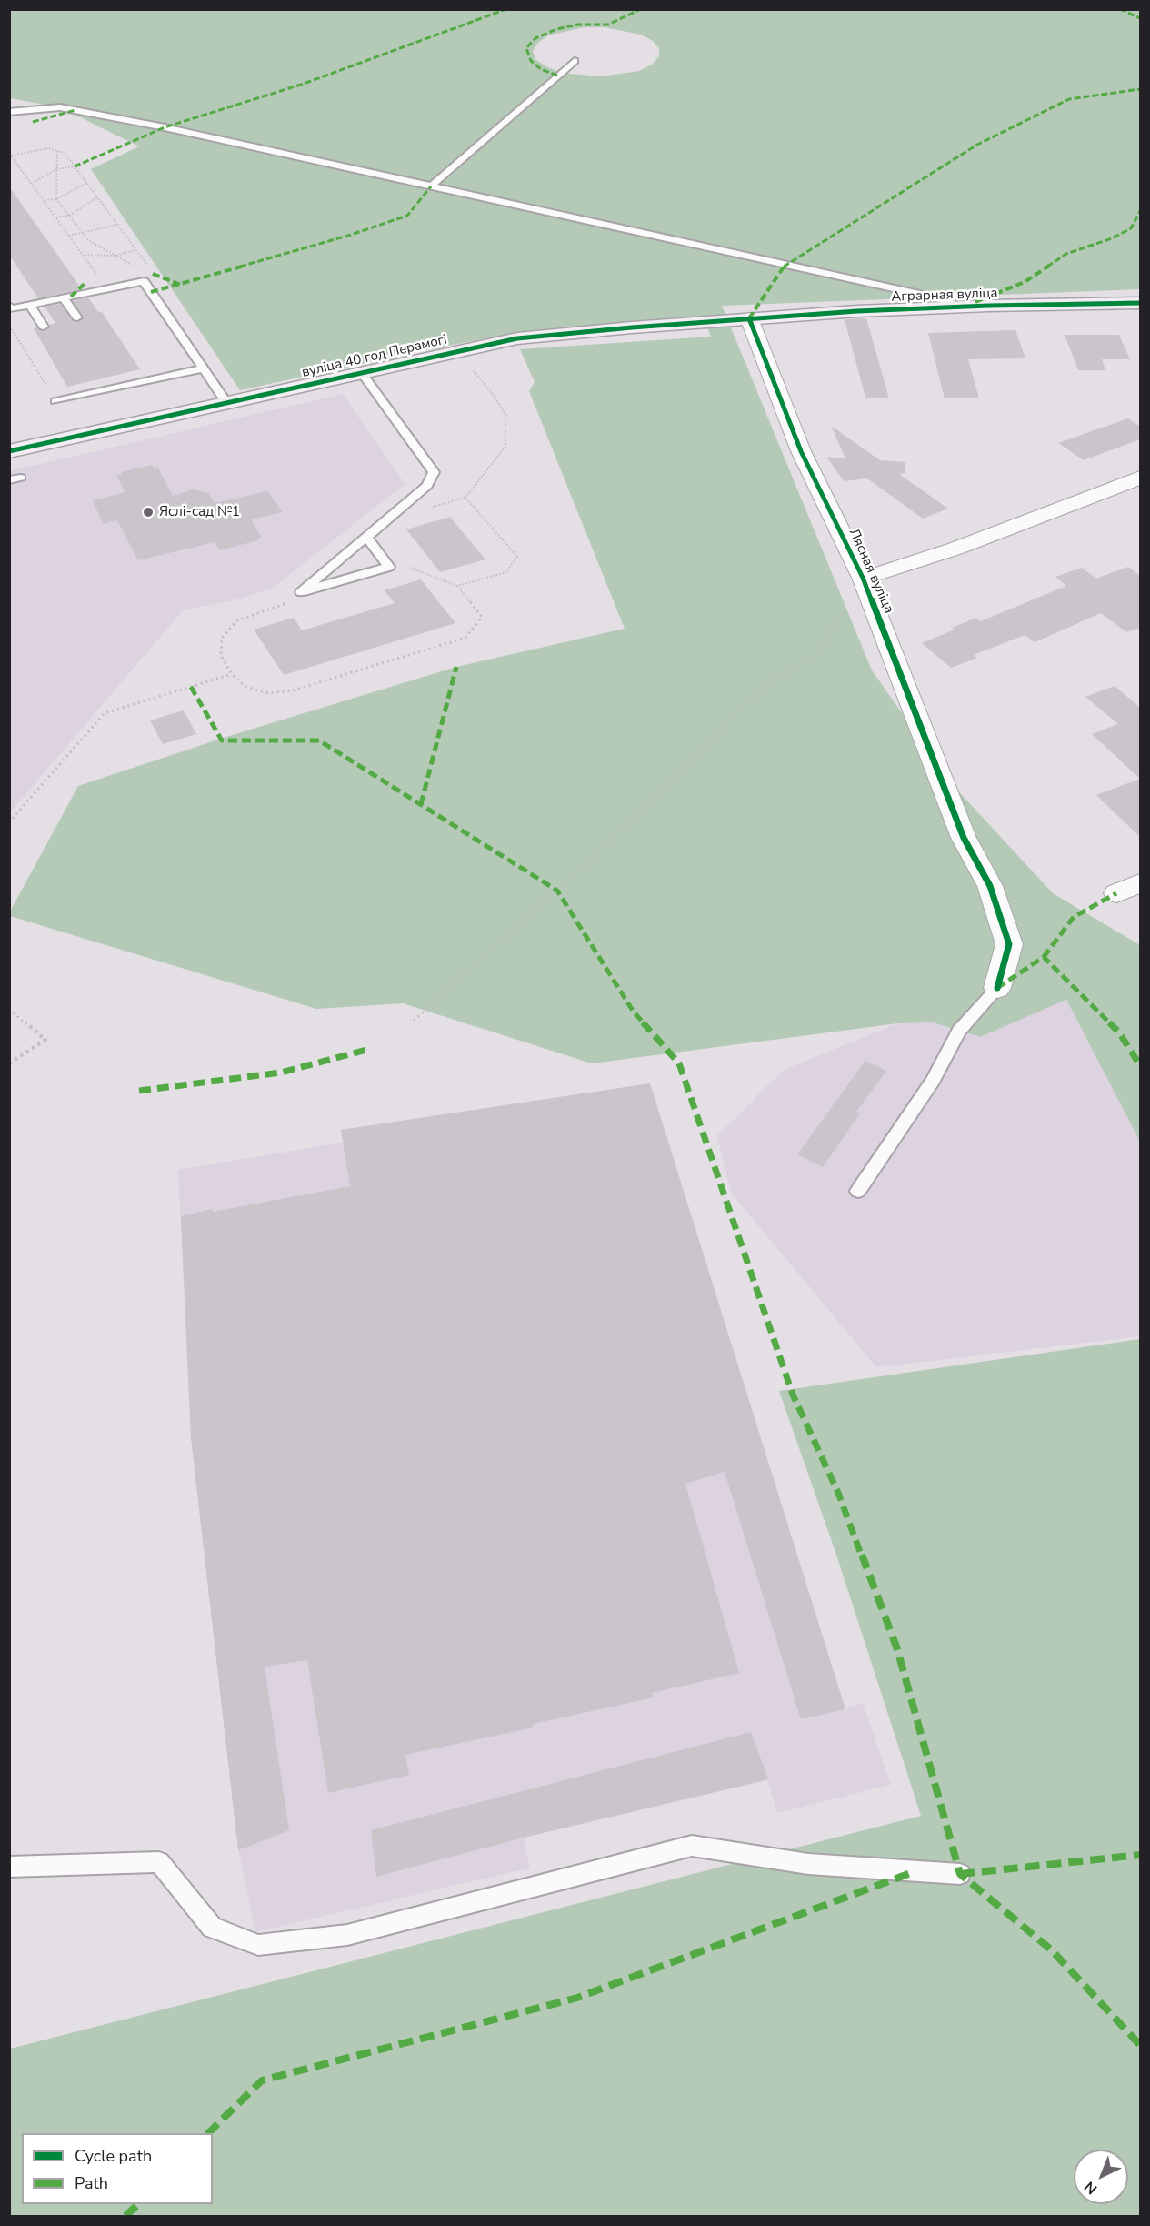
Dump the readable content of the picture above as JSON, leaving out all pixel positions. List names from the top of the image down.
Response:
{
  "streets": {
    "street": ["Аграрная вуліца", "вуліца 40 год Перамогі", "Лясная вуліца"]
  },
  "crossings": [
    ["Аграрная вуліца", "вуліца 40 год Перамогі"],
    ["Аграрная вуліца", "Лясная вуліца"],
    ["вуліца 40 год Перамогі", "Лясная вуліца"]
  ],
  "places": ["Яслі-сад №1"],
  "legend": ["Cycle path", "Path"],
  "north": "bottom left"
}
